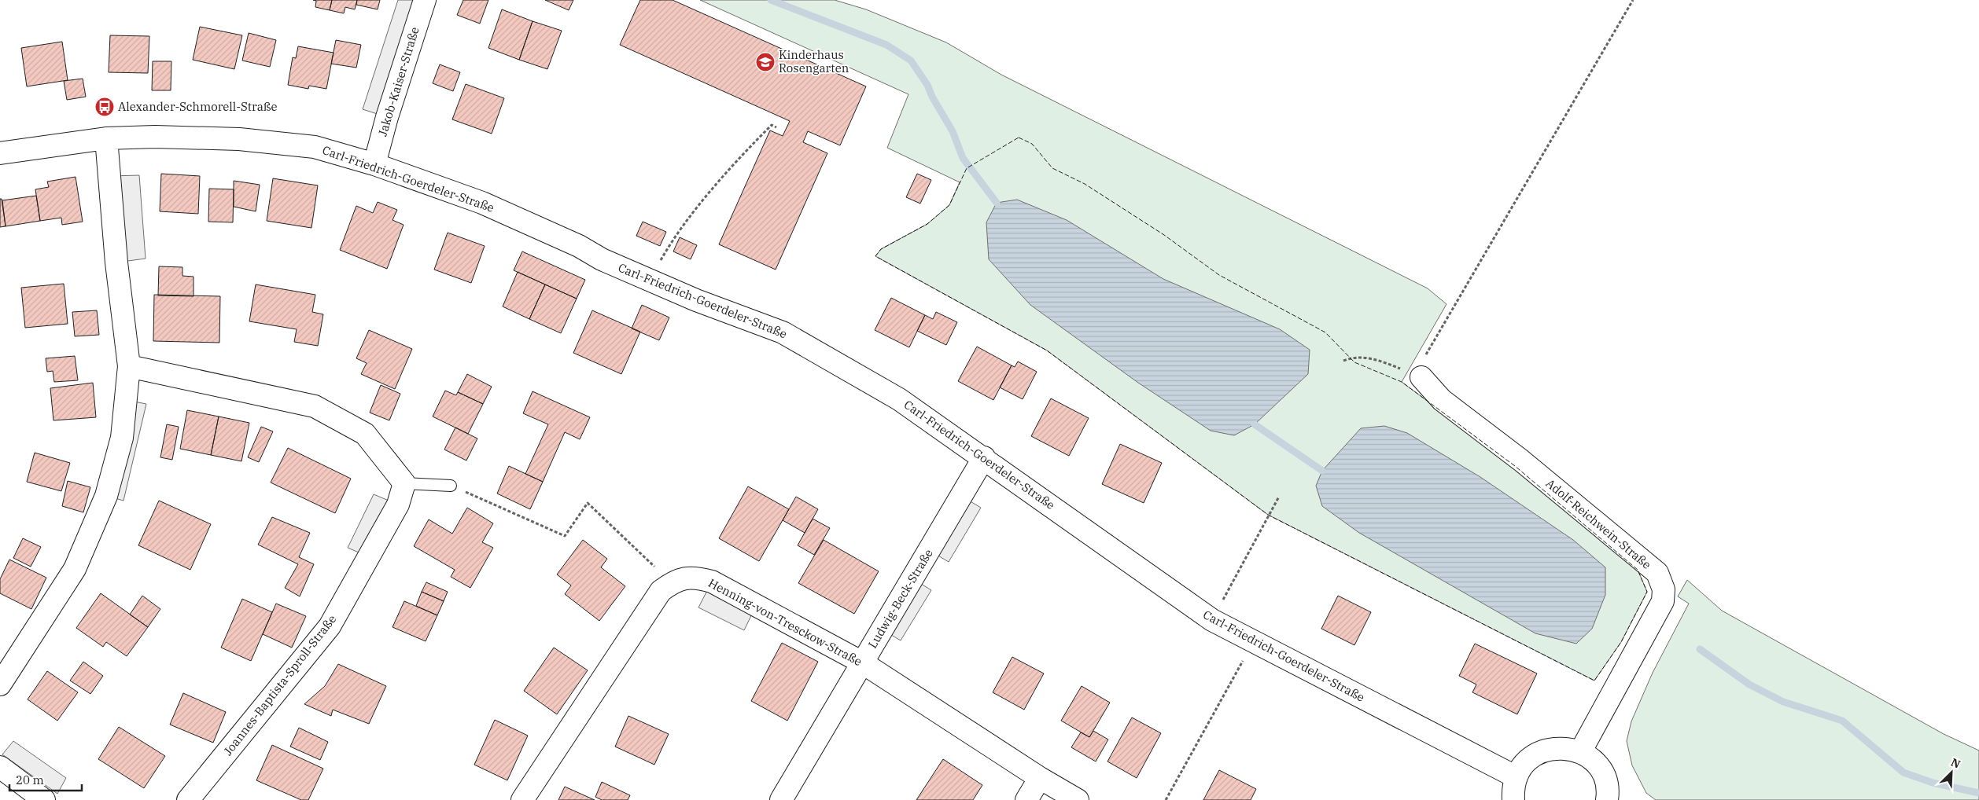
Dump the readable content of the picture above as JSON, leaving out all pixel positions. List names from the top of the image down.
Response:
{
  "streets": {
    "street": [
      "Jakob-Kaiser-Straße",
      "Carl-Friedrich-Goerdeler-Straße",
      "Adolf-Reichwein-Straße",
      "Ludwig-Beck-Straße",
      "Henning-von-Tresckow-Straße",
      "Joannes-Baptista-Sproll-Straße"
    ]
  },
  "crossings": [
    ["Jakob-Kaiser-Straße", "Carl-Friedrich-Goerdeler-Straße"],
    ["Carl-Friedrich-Goerdeler-Straße", "Ludwig-Beck-Straße"],
    ["Ludwig-Beck-Straße", "Henning-von-Tresckow-Straße"]
  ],
  "places": {
    "school or university": ["Kinderhaus Rosengarten"],
    "bus stop": ["Alexander-Schmorell-Straße"]
  },
  "scale_bar": "20 m",
  "north": "top right"
}
